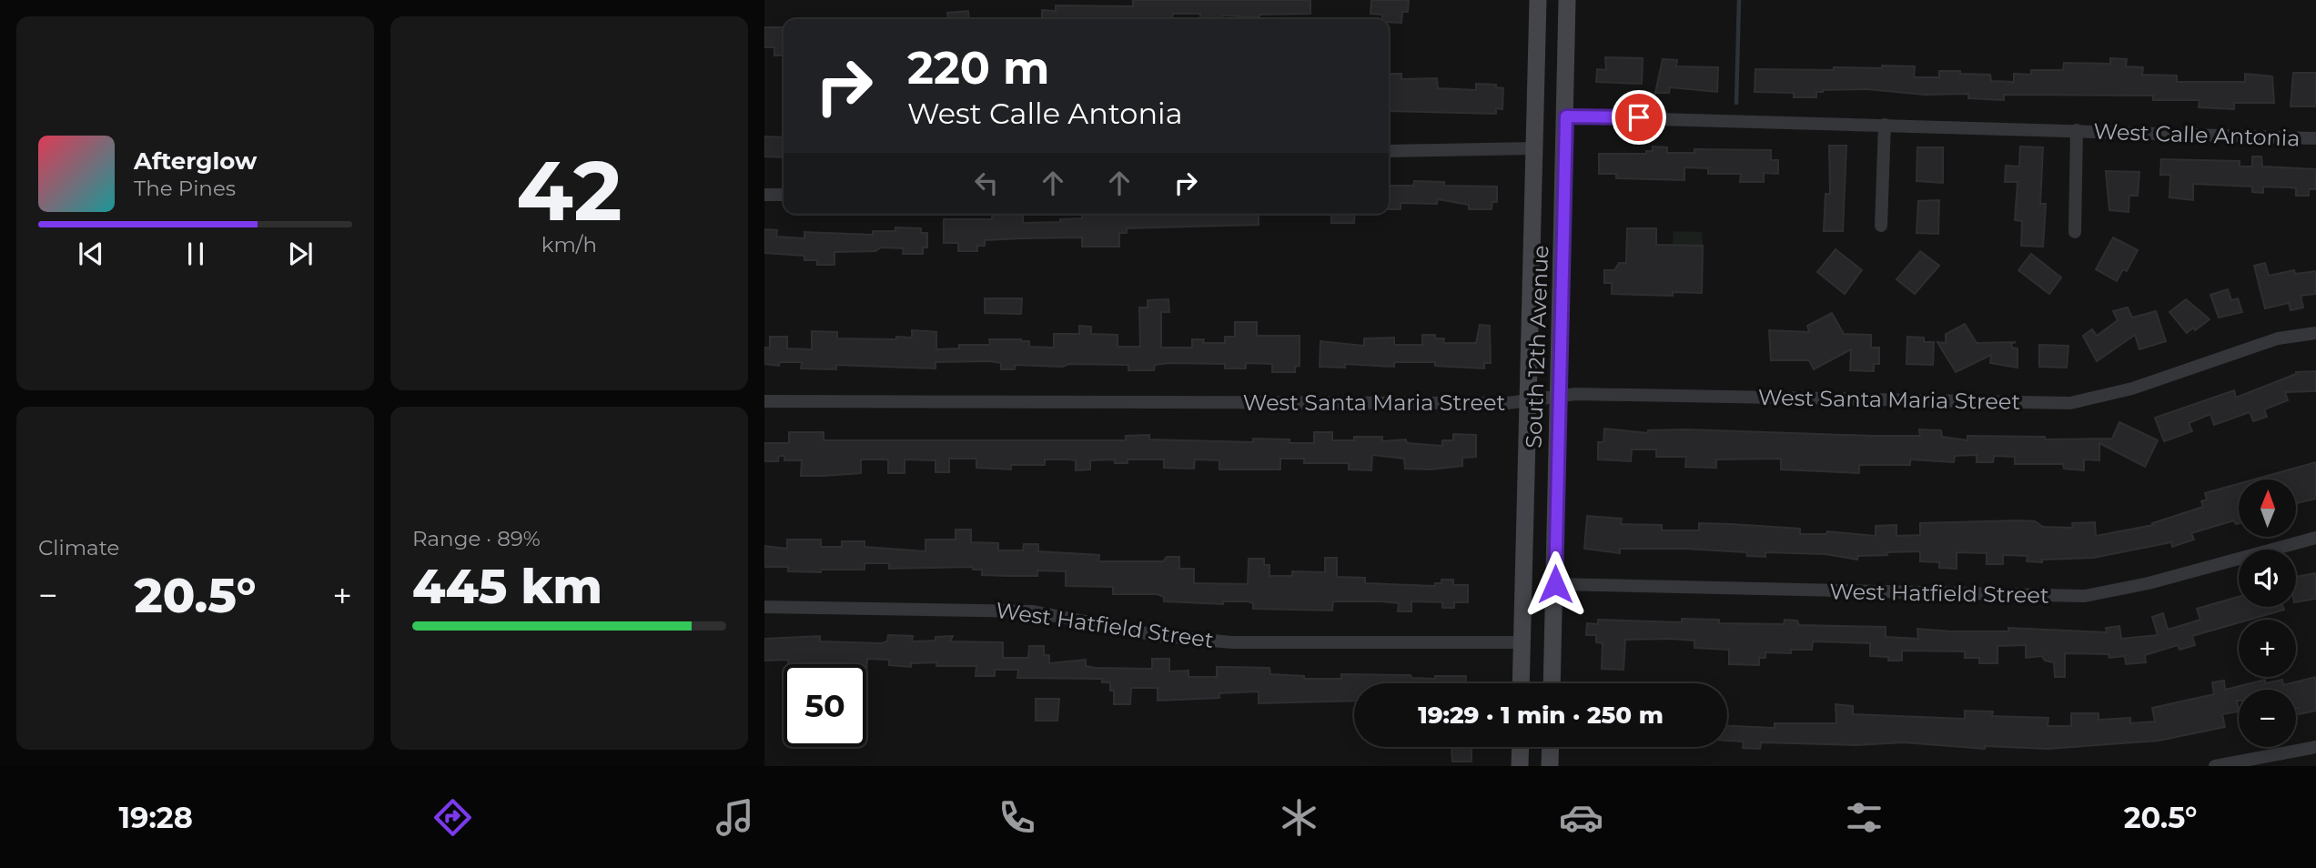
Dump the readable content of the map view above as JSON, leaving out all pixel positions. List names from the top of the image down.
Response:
{
  "streets": {
    "main road": ["South 12th Avenue"],
    "street": ["West Calle Antonia", "West Santa Maria Street", "West Hatfield Street"]
  },
  "crossings": [
    ["West Calle Antonia", "South 12th Avenue"],
    ["South 12th Avenue", "West Santa Maria Street"],
    ["South 12th Avenue", "West Hatfield Street"]
  ],
  "north": "top",
  "page": {
    "tile": [
      ["42", "km/h"],
      "Climate",
      ["Range · 89%", "445 km"]
    ],
    "turn": ["220 m", "West Calle Antonia"],
    "song": ["Afterglow", "The Pines"],
    "map_buttons": ["+", "−"],
    "heat": ["−", "20.5°", "+"],
    "limit": "50",
    "trip": "19:29 · 1 min · 250 m",
    "tabs": ["19:28", "20.5°"]
  }
}
